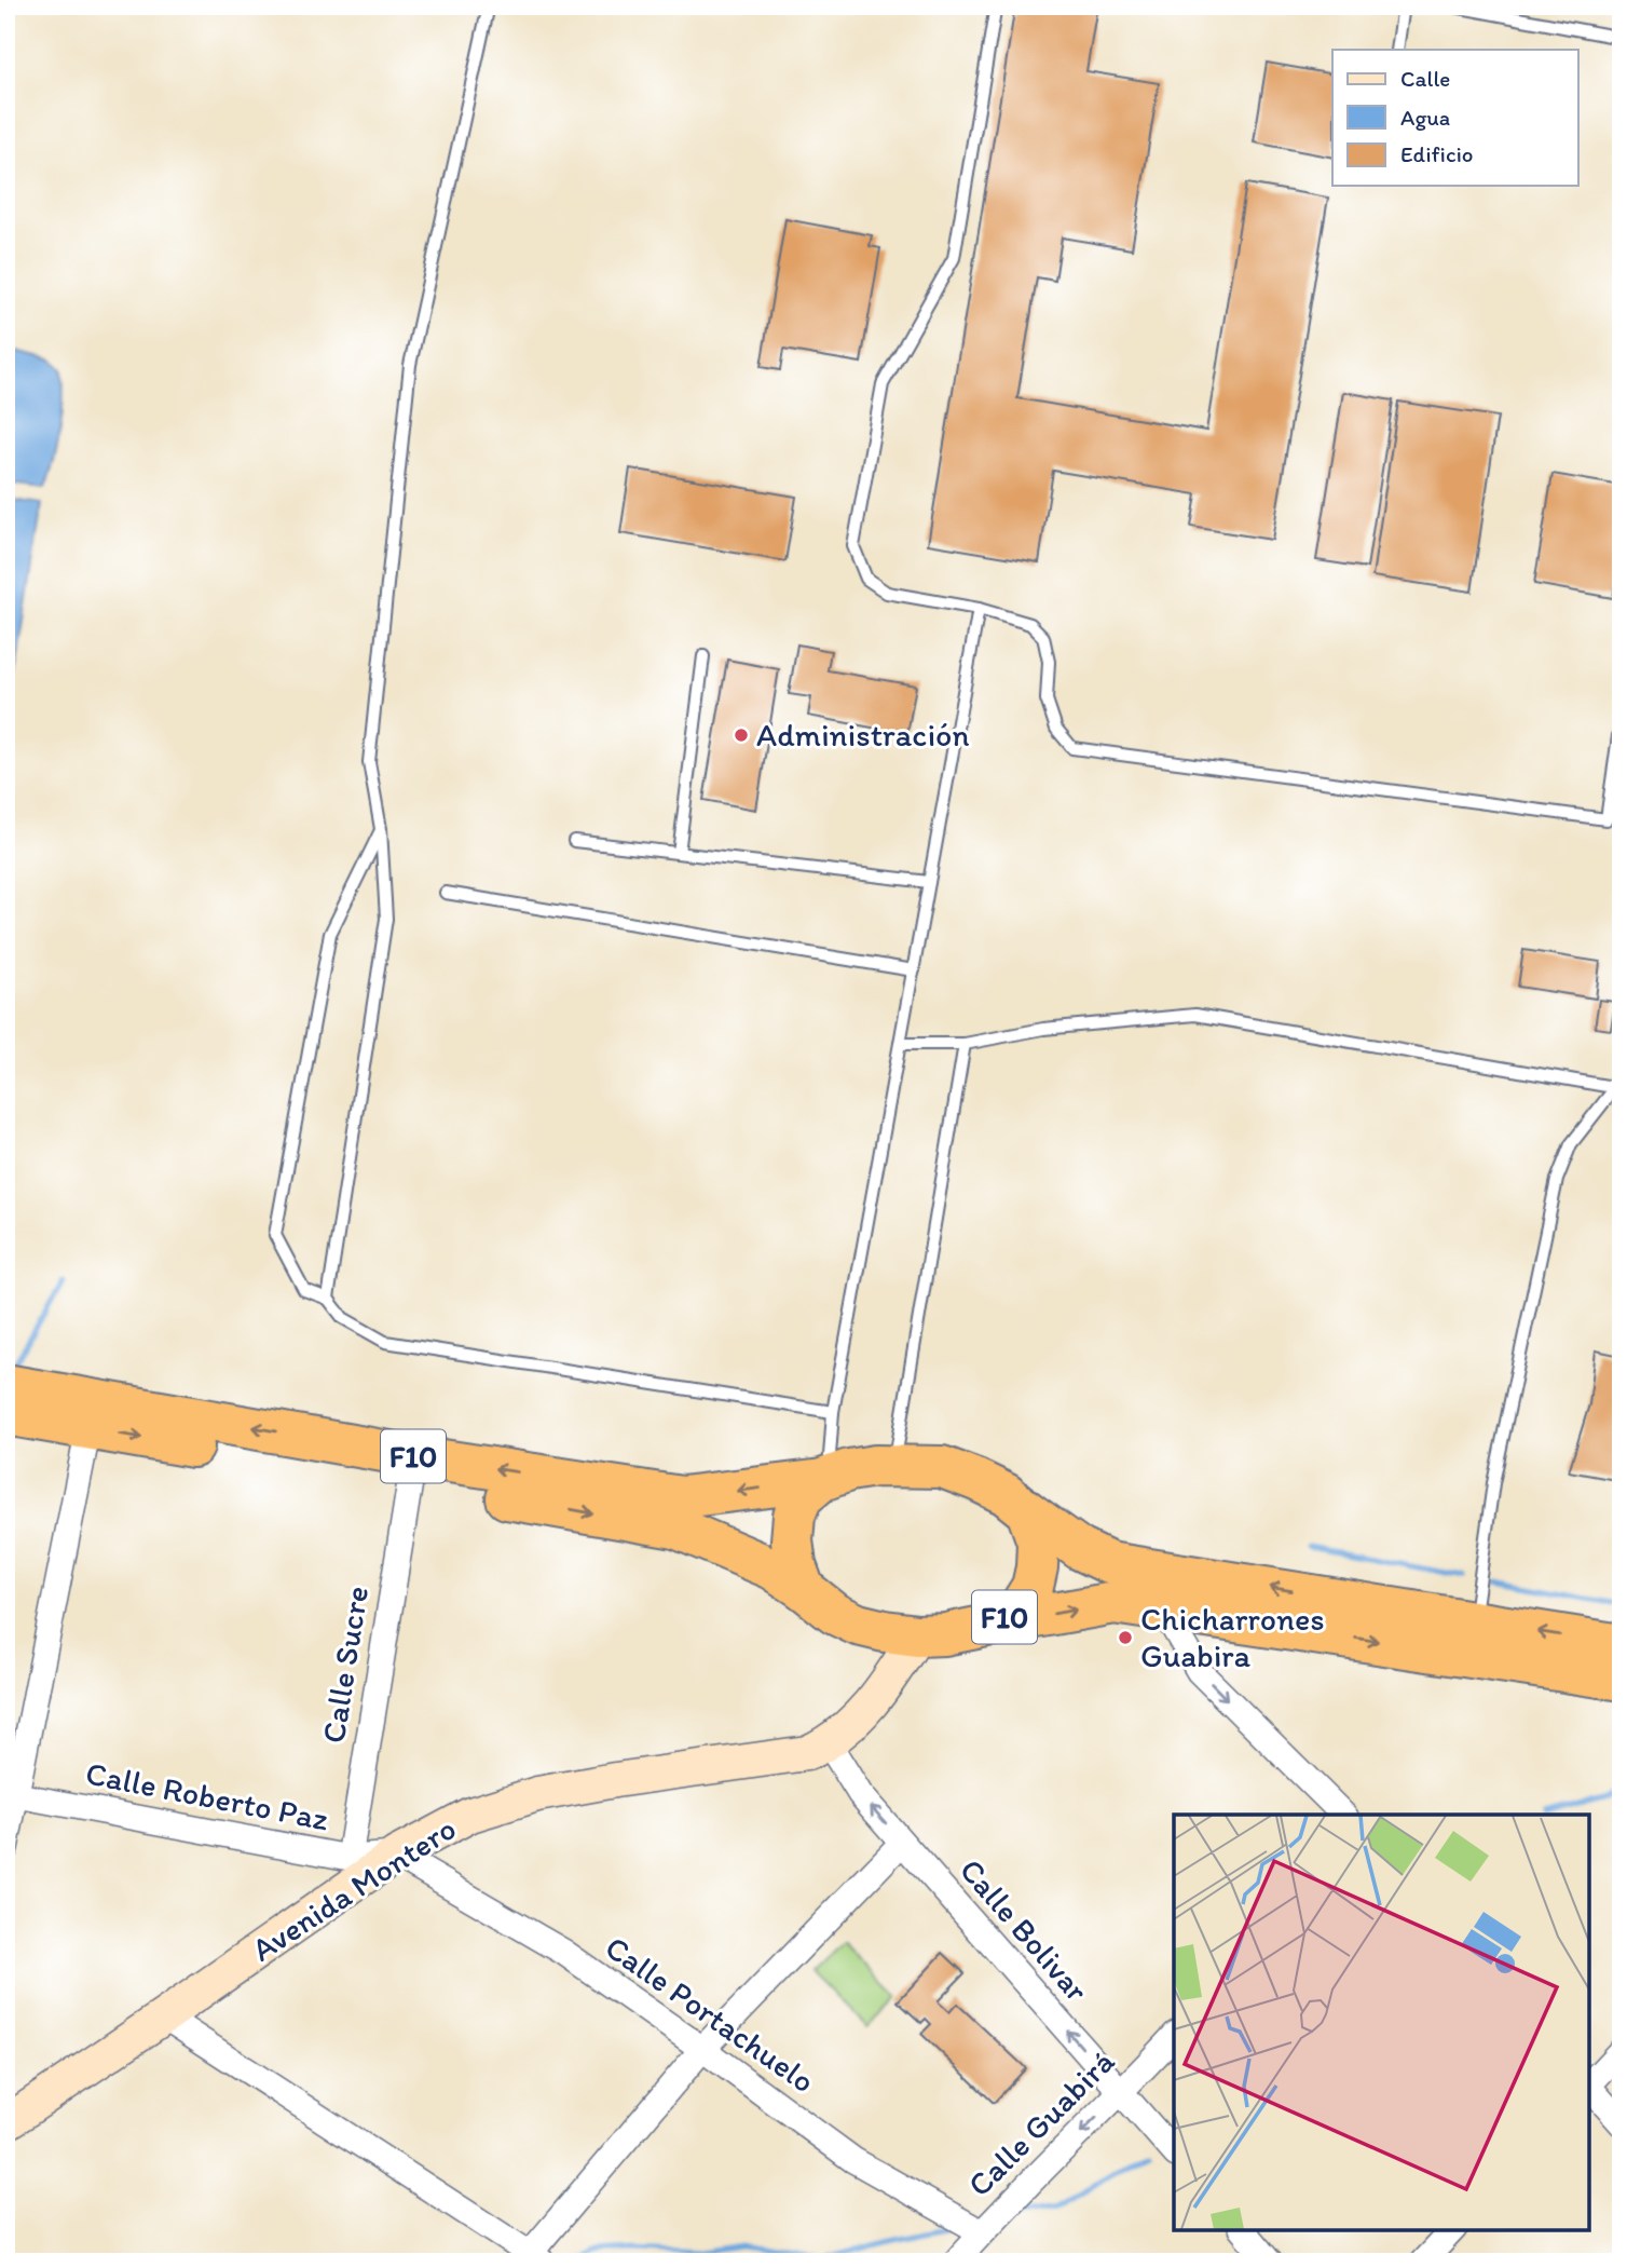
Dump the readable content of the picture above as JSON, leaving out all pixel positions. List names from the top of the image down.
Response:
{
  "streets": {
    "highway": ["F10"],
    "street": [
      "Calle Sucre",
      "Calle Roberto Paz",
      "Avenida Montero",
      "Calle Bolivar",
      "Calle Portachuelo",
      "Calle Guabirá"
    ]
  },
  "crossings": [
    ["F10", "Calle Sucre"],
    ["F10", "Avenida Montero"],
    ["Calle Sucre", "Calle Roberto Paz"],
    ["Calle Roberto Paz", "Avenida Montero"],
    ["Calle Roberto Paz", "Calle Portachuelo"],
    ["Avenida Montero", "Calle Bolivar"],
    ["Avenida Montero", "Calle Portachuelo"],
    ["Calle Bolivar", "Calle Guabirá"],
    ["Calle Portachuelo", "Calle Guabirá"]
  ],
  "one_way": ["Calle Bolivar", "Calle Guabirá"],
  "places": ["Administración", "Chicharrones Guabira"],
  "legend": ["Calle", "Agua", "Edificio"]
}
